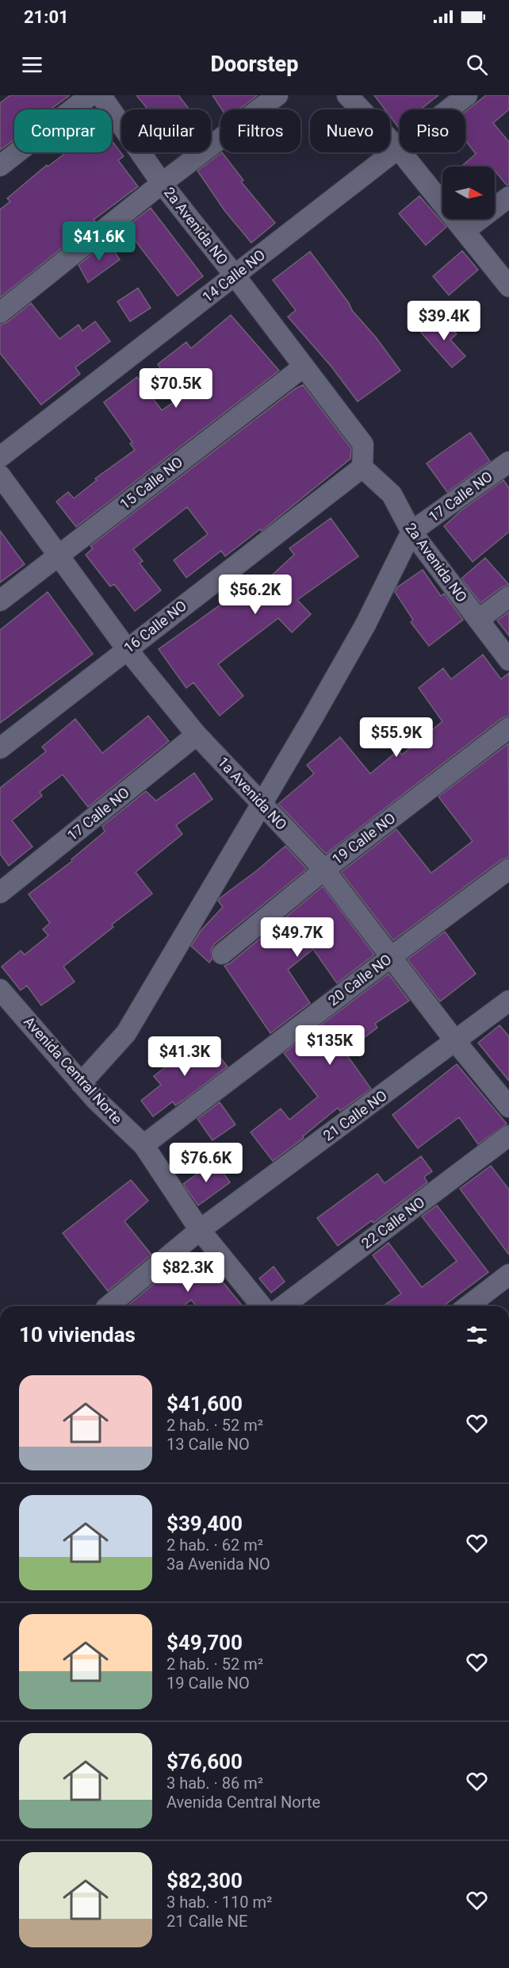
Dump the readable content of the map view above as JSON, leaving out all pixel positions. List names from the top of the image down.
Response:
{
  "streets": {
    "street": [
      "2a Avenida NO",
      "14 Calle NO",
      "15 Calle NO",
      "17 Calle NO",
      "16 Calle NO",
      "1a Avenida NO",
      "19 Calle NO",
      "20 Calle NO",
      "Avenida Central Norte",
      "21 Calle NO",
      "22 Calle NO"
    ]
  },
  "crossings": [
    ["2a Avenida NO", "14 Calle NO"],
    ["2a Avenida NO", "15 Calle NO"],
    ["2a Avenida NO", "17 Calle NO"],
    ["2a Avenida NO", "16 Calle NO"],
    ["15 Calle NO", "1a Avenida NO"],
    ["17 Calle NO", "1a Avenida NO"],
    ["16 Calle NO", "1a Avenida NO"],
    ["1a Avenida NO", "19 Calle NO"],
    ["1a Avenida NO", "20 Calle NO"],
    ["1a Avenida NO", "21 Calle NO"],
    ["20 Calle NO", "Avenida Central Norte"],
    ["Avenida Central Norte", "21 Calle NO"]
  ],
  "north": "right",
  "page": {
    "status": "21:01",
    "header": "Doorstep",
    "chip": [
      "Comprar",
      "Alquilar",
      "Filtros",
      "Nuevo",
      "Piso"
    ],
    "price": [
      "$41.6K",
      "$39.4K",
      "$70.5K",
      "$56.2K",
      "$55.9K",
      "$49.7K",
      "$135K",
      "$41.3K",
      "$76.6K",
      "$82.3K"
    ],
    "heading": "10 viviendas",
    "list": [
      {
        "name": "$41,600",
        "note": "2 hab. · 52 m² · 13 Calle NO"
      },
      {
        "name": "$39,400",
        "note": "2 hab. · 62 m² · 3a Avenida NO"
      },
      {
        "name": "$49,700",
        "note": "2 hab. · 52 m² · 19 Calle NO"
      },
      {
        "name": "$76,600",
        "note": "3 hab. · 86 m² · Avenida Central Norte"
      },
      {
        "name": "$82,300",
        "note": "3 hab. · 110 m² · 21 Calle NE"
      }
    ]
  }
}
